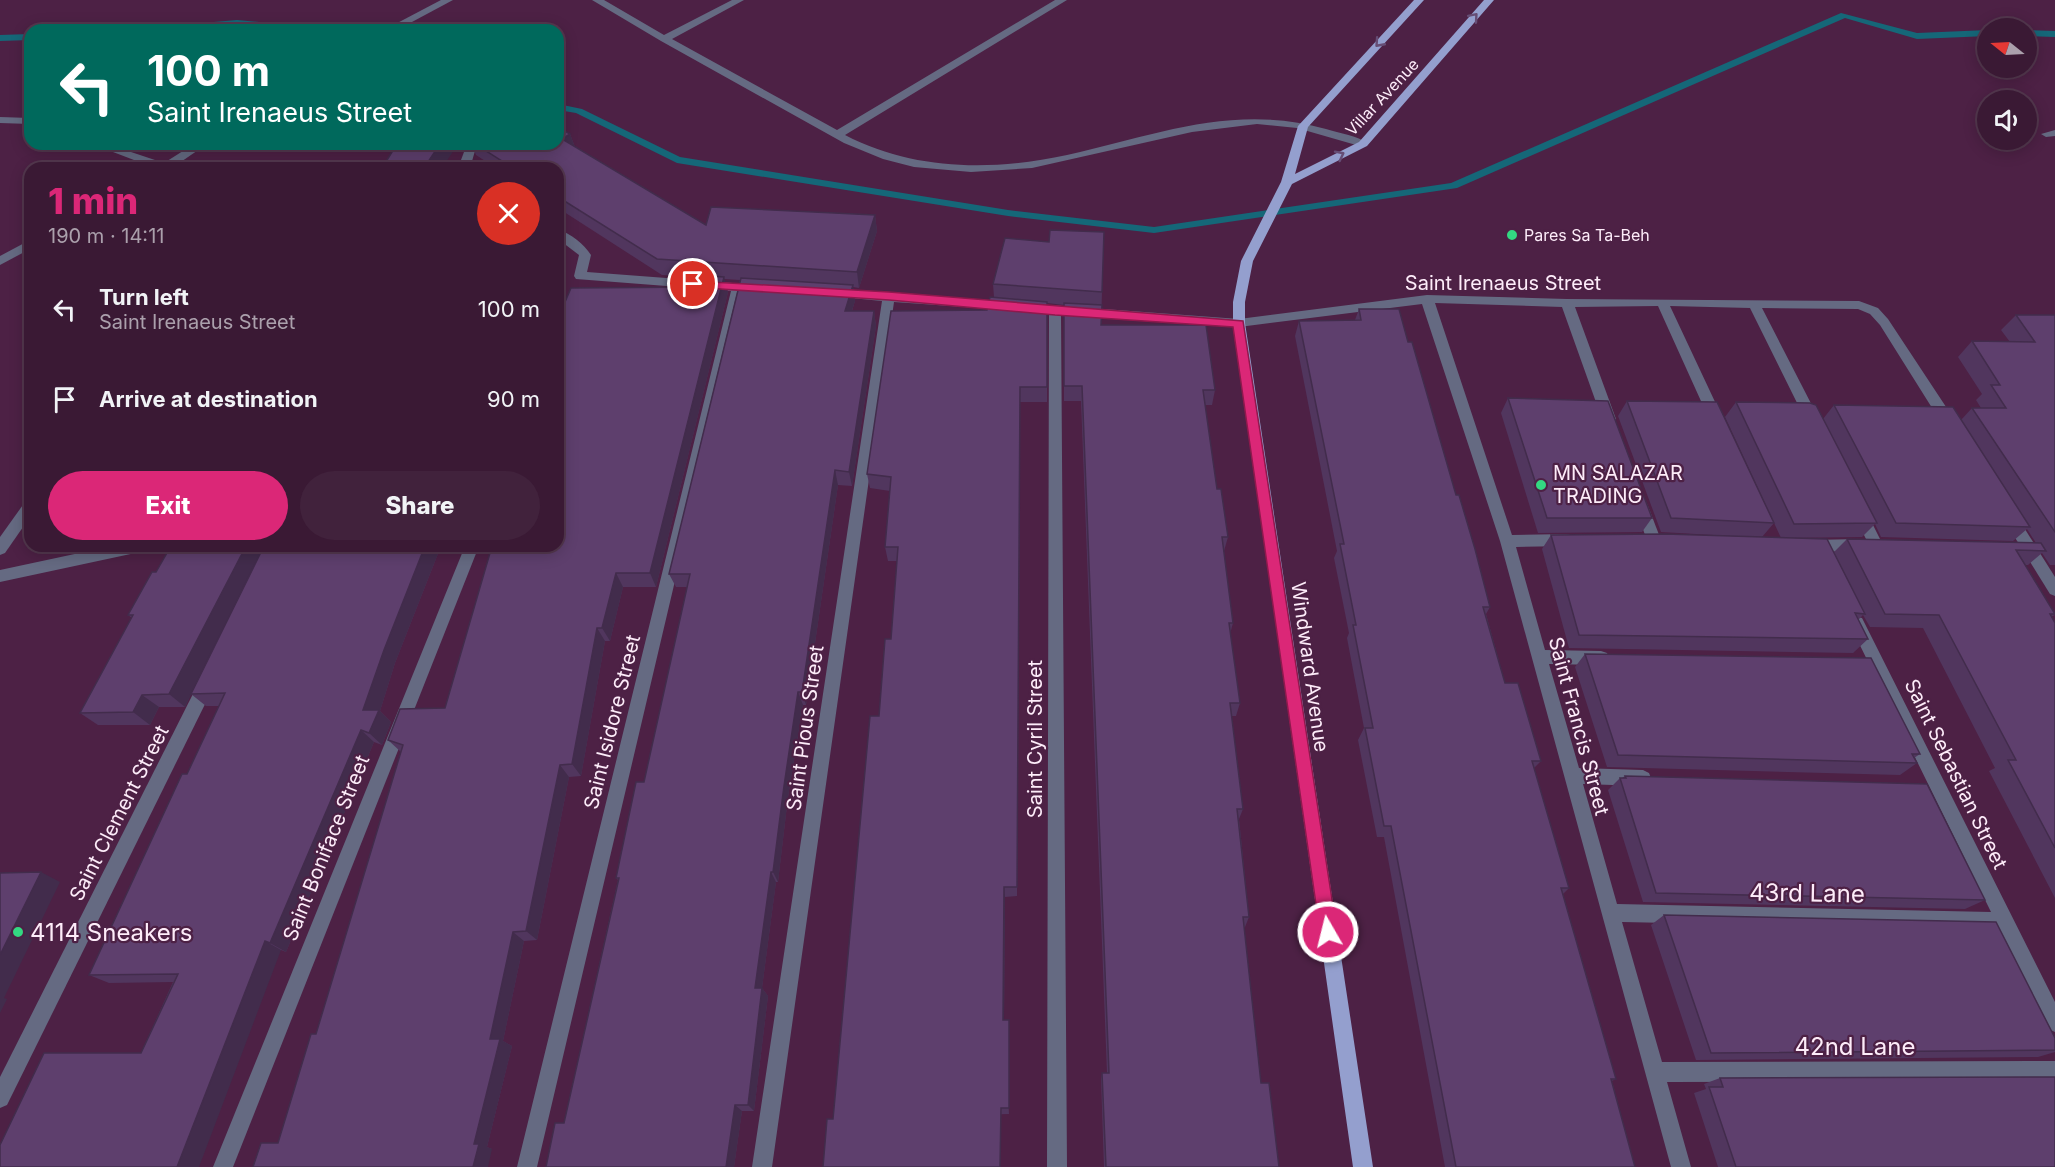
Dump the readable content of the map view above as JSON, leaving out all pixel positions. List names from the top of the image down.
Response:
{
  "streets": {
    "main road": ["Villar Avenue", "Windward Avenue"],
    "street": [
      "Saint Irenaeus Street",
      "Saint Isidore Street",
      "Saint Francis Street",
      "Saint Pious Street",
      "Saint Cyril Street",
      "Saint Sebastian Street",
      "Saint Clement Street",
      "Saint Boniface Street",
      "43rd Lane",
      "42nd Lane"
    ]
  },
  "crossings": [
    ["Villar Avenue", "Windward Avenue"],
    ["Saint Irenaeus Street", "Windward Avenue"],
    ["Saint Irenaeus Street", "Saint Francis Street"],
    ["Saint Irenaeus Street", "Saint Pious Street"],
    ["Saint Irenaeus Street", "Saint Cyril Street"],
    ["Saint Francis Street", "43rd Lane"],
    ["Saint Francis Street", "42nd Lane"],
    ["Saint Sebastian Street", "43rd Lane"]
  ],
  "places": ["Pares Sa Ta-Beh", "MN SALAZAR TRADING", "4114 Sneakers"],
  "north": "left",
  "page": {
    "turn": ["100 m", "Saint Irenaeus Street"],
    "heading": ["1 min", "190 m · 14:11"],
    "list": [
      {
        "name": "Turn left",
        "note": "Saint Irenaeus Street",
        "value": "100 m"
      },
      {
        "name": "Arrive at destination",
        "value": "90 m"
      }
    ],
    "buttons": ["Exit", "Share"]
  }
}
